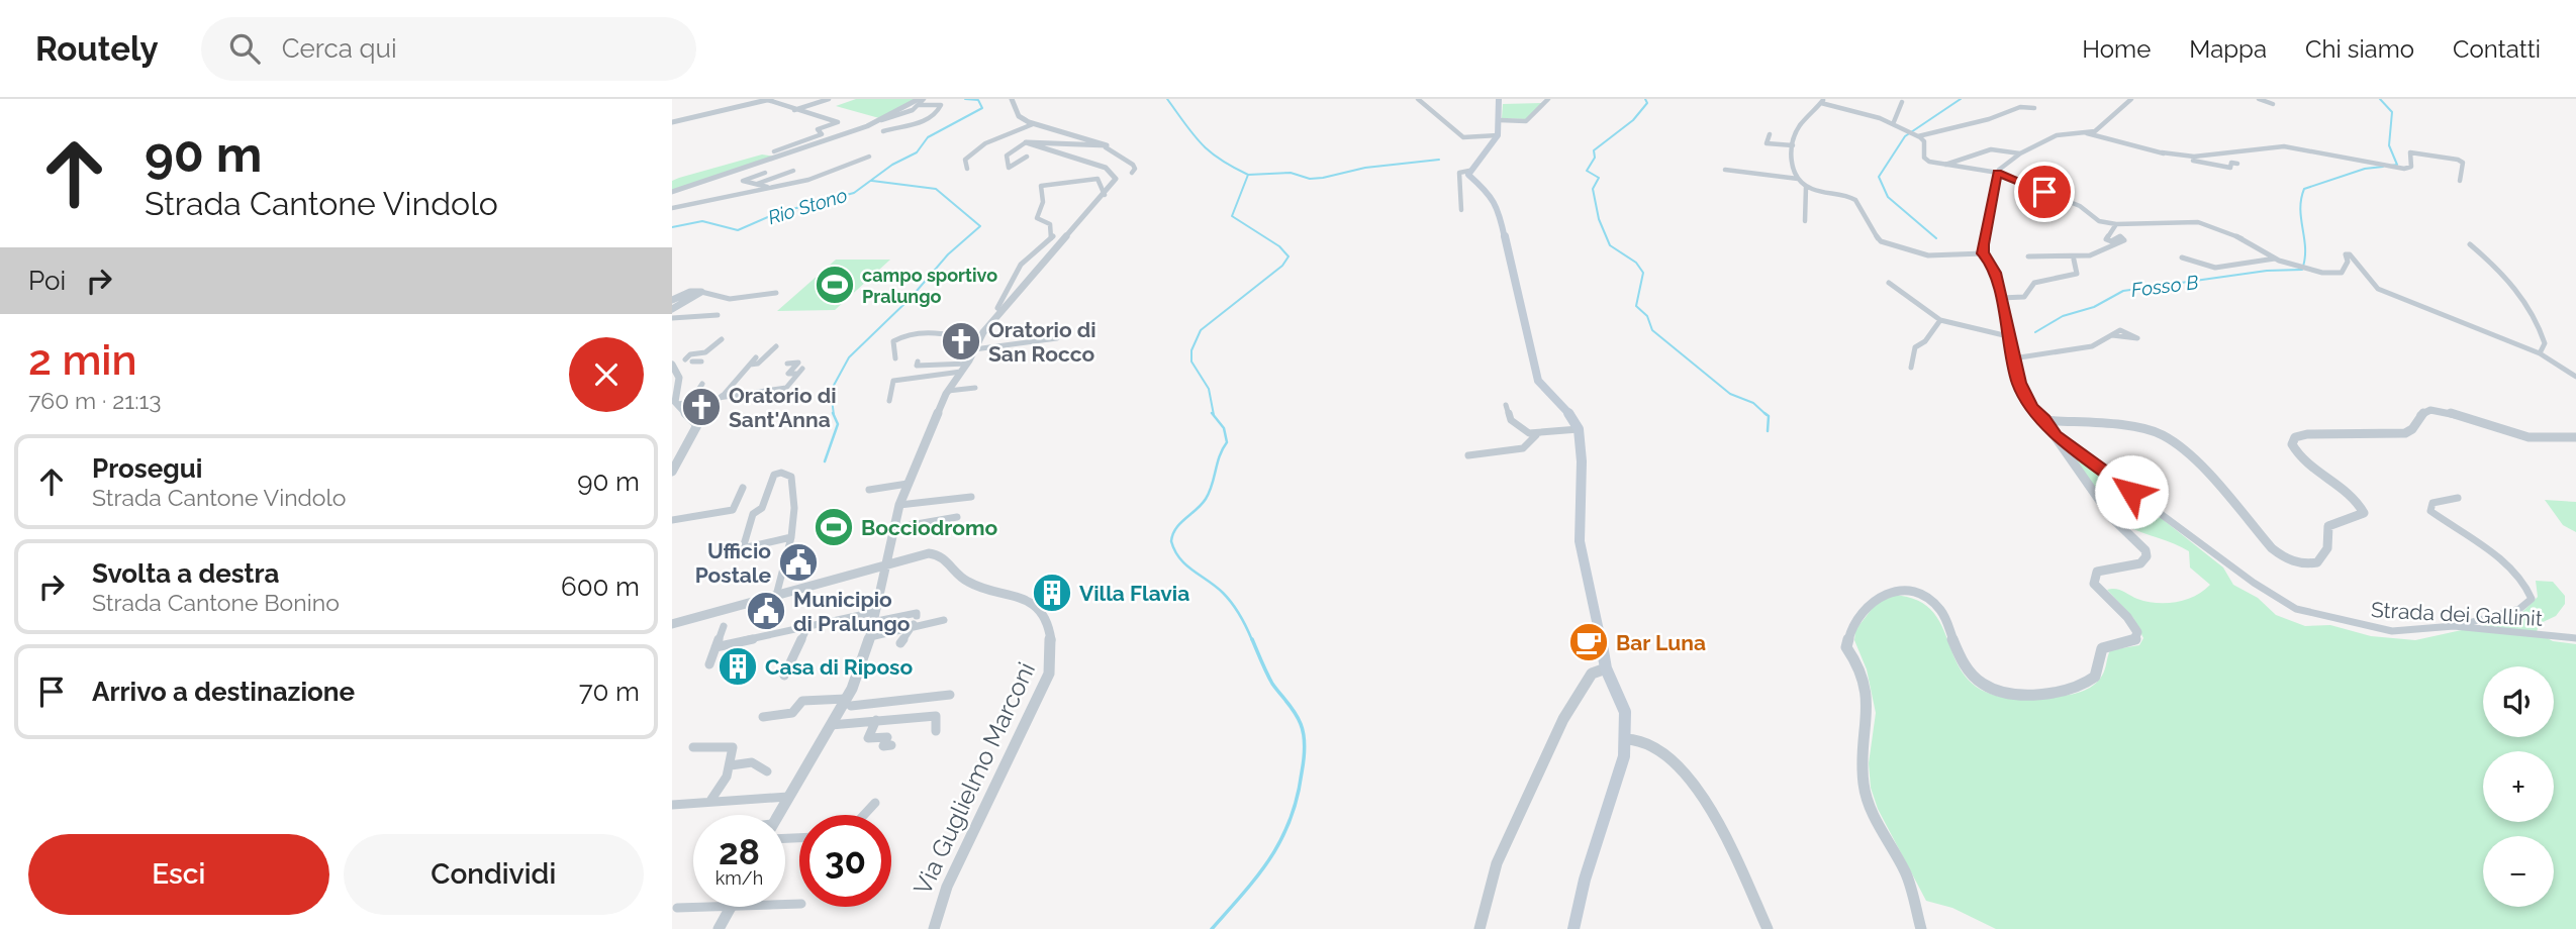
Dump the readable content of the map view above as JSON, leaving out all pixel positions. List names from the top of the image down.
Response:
{
  "streets": {
    "street": ["Strada dei Gallinit", "Via Guglielmo Marconi"]
  },
  "water": ["Rio Stono", "Fosso B"],
  "places": {
    "sports": ["campo sportivo Pralungo", "Bocciodromo"],
    "church": ["Oratorio di San Rocco", "Oratorio di Sant'Anna"],
    "public building": ["Ufficio Postale", "Municipio di Pralungo"],
    "building": ["Villa Flavia", "Casa di Riposo"],
    "cafe": ["Bar Luna"]
  },
  "page": {
    "header": "Routely",
    "search": "Cerca qui",
    "nav": [
      "Home",
      "Mappa",
      "Chi siamo",
      "Contatti"
    ],
    "turn": ["90 m", "Strada Cantone Vindolo"],
    "then": "Poi",
    "heading": ["2 min", "760 m · 21:13"],
    "list": [
      {
        "name": "Prosegui",
        "note": "Strada Cantone Vindolo",
        "value": "90 m"
      },
      {
        "name": "Svolta a destra",
        "note": "Strada Cantone Bonino",
        "value": "600 m"
      },
      {
        "name": "Arrivo a destinazione",
        "value": "70 m"
      }
    ],
    "map_buttons": ["+", "−"],
    "speed": "28 km/h",
    "limit": "30",
    "buttons": ["Esci", "Condividi"]
  }
}
